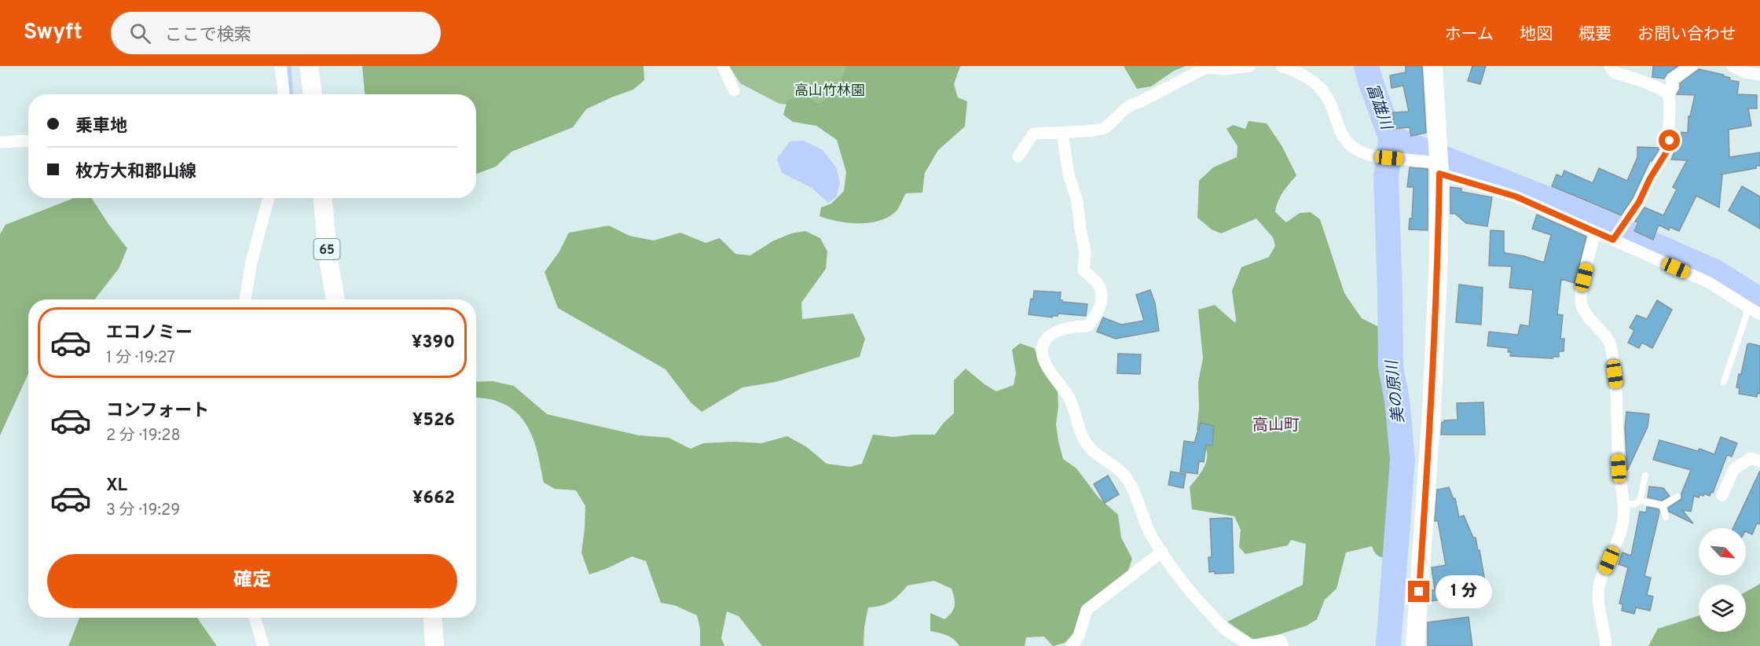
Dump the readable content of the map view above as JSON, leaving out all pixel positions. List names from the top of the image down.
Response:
{
  "streets": {
    "main road": ["65"]
  },
  "districts": ["高山町"],
  "water": ["富雄川", "美の原川"],
  "parks": ["高山竹林園"],
  "north": "bottom right",
  "page": {
    "header": "Swyft",
    "search": "ここで検索",
    "nav": [
      "ホーム",
      "地図",
      "概要",
      "お問い合わせ"
    ],
    "banner": ["乗車地", "枚方大和郡山線"],
    "list": [
      {
        "name": "エコノミー",
        "note": "1 分 · 19:27",
        "value": "¥390"
      },
      {
        "name": "コンフォート",
        "note": "2 分 · 19:28",
        "value": "¥526"
      },
      {
        "name": "XL",
        "note": "3 分 · 19:29",
        "value": "¥662"
      }
    ],
    "buttons": "確定",
    "bubble": "1 分"
  }
}
